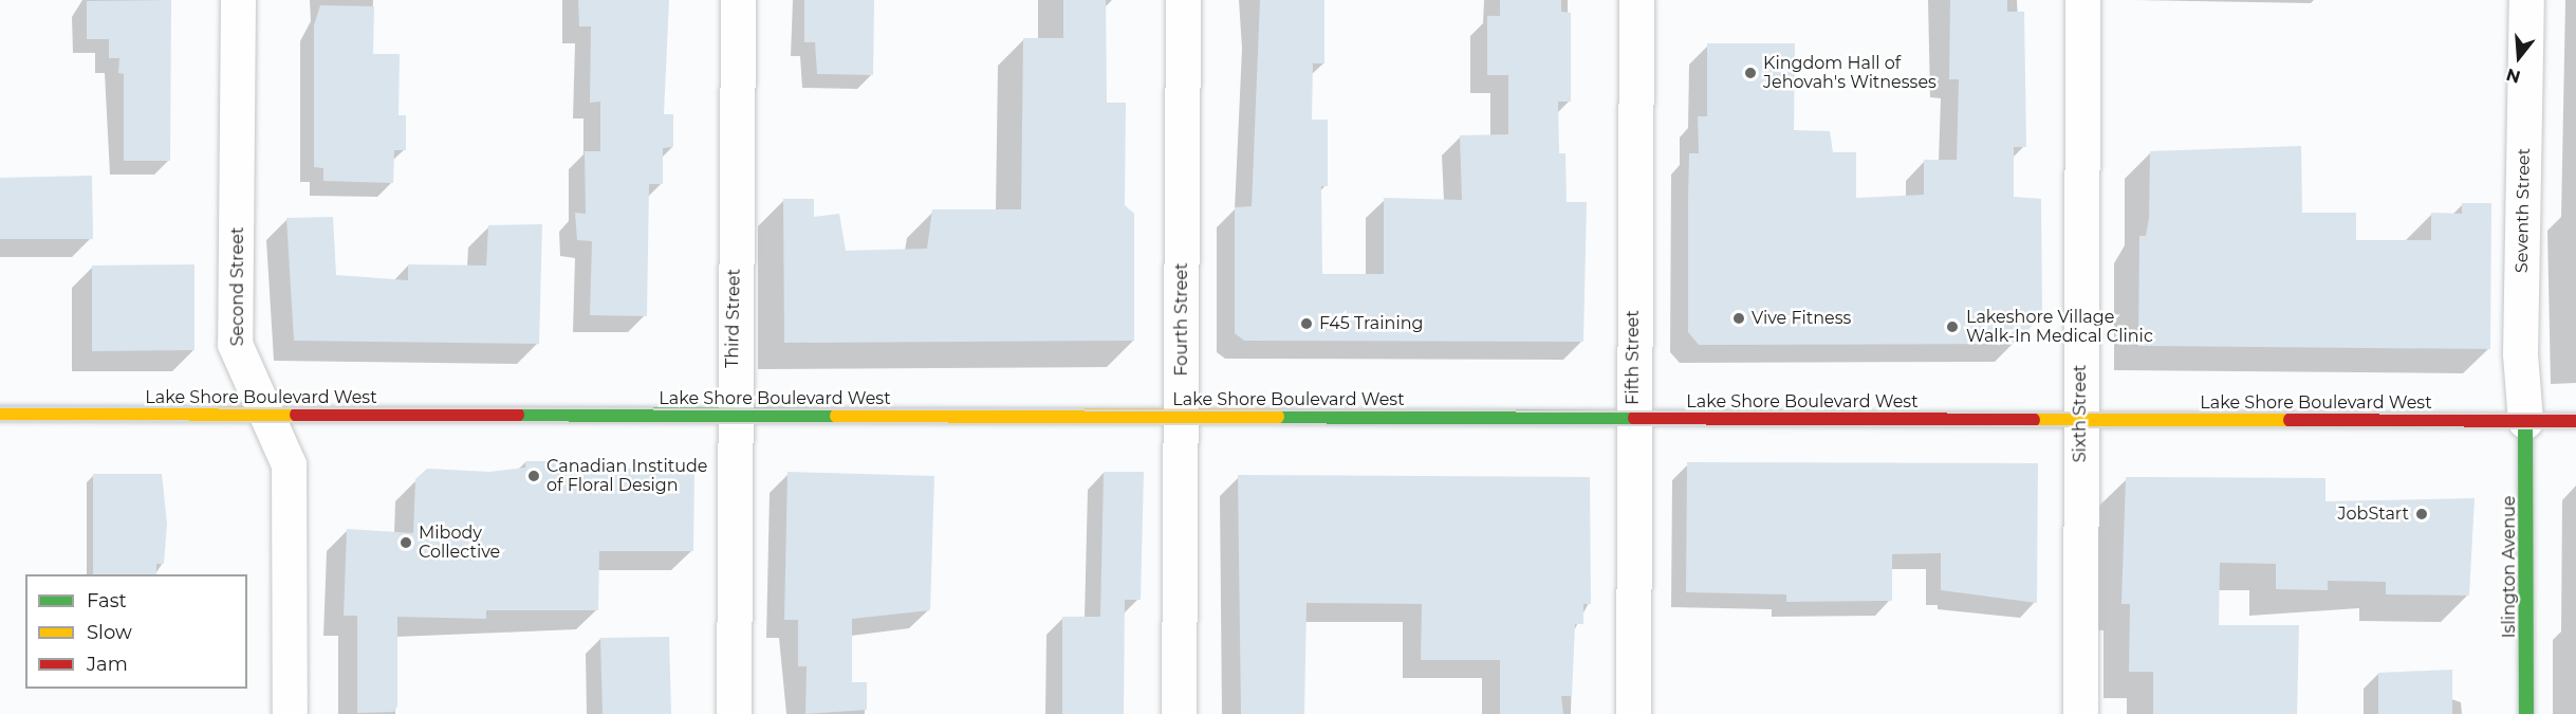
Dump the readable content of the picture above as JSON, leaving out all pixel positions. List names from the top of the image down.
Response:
{
  "streets": {
    "main road": ["Lake Shore Boulevard West", "Islington Avenue"],
    "street": [
      "Seventh Street",
      "Second Street",
      "Third Street",
      "Fourth Street",
      "Fifth Street",
      "Sixth Street"
    ]
  },
  "crossings": [
    ["Seventh Street", "Lake Shore Boulevard West"],
    ["Seventh Street", "Islington Avenue"],
    ["Second Street", "Lake Shore Boulevard West"],
    ["Third Street", "Lake Shore Boulevard West"],
    ["Fourth Street", "Lake Shore Boulevard West"],
    ["Fifth Street", "Lake Shore Boulevard West"],
    ["Lake Shore Boulevard West", "Sixth Street"],
    ["Lake Shore Boulevard West", "Islington Avenue"]
  ],
  "places": [
    "Kingdom Hall of Jehovah's Witnesses",
    "Vive Fitness",
    "F45 Training",
    "Lakeshore Village Walk-In Medical Clinic",
    "Canadian Institude of Floral Design",
    "JobStart",
    "Mibody Collective"
  ],
  "legend": ["Fast", "Slow", "Jam"],
  "north": "bottom"
}
